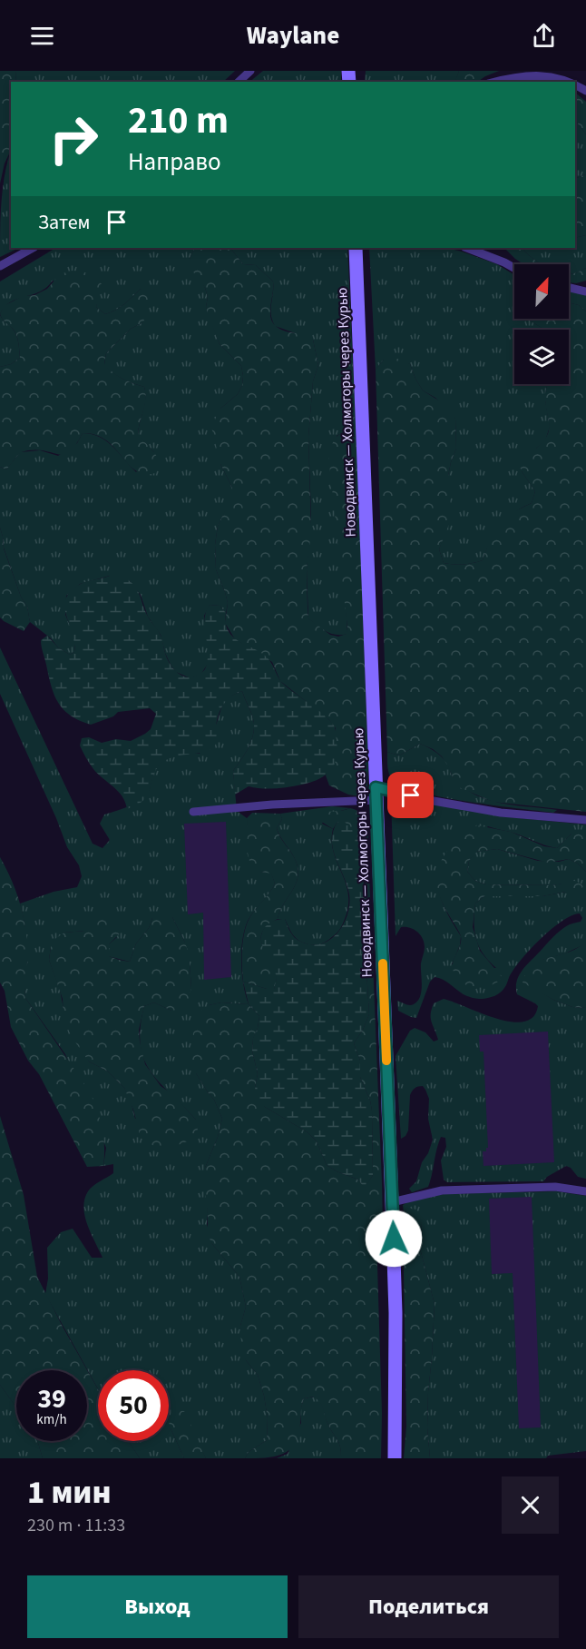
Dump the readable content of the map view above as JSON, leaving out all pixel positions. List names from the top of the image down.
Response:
{
  "streets": {
    "main road": ["Новодвинск — Холмогоры через Курью"]
  },
  "north": "top right",
  "page": {
    "header": "Waylane",
    "turn": ["210 m", "Направо"],
    "then": "Затем",
    "speed": "39 km/h",
    "limit": "50",
    "heading": ["1 мин", "230 m · 11:33"],
    "buttons": ["Выход", "Поделиться"]
  }
}
